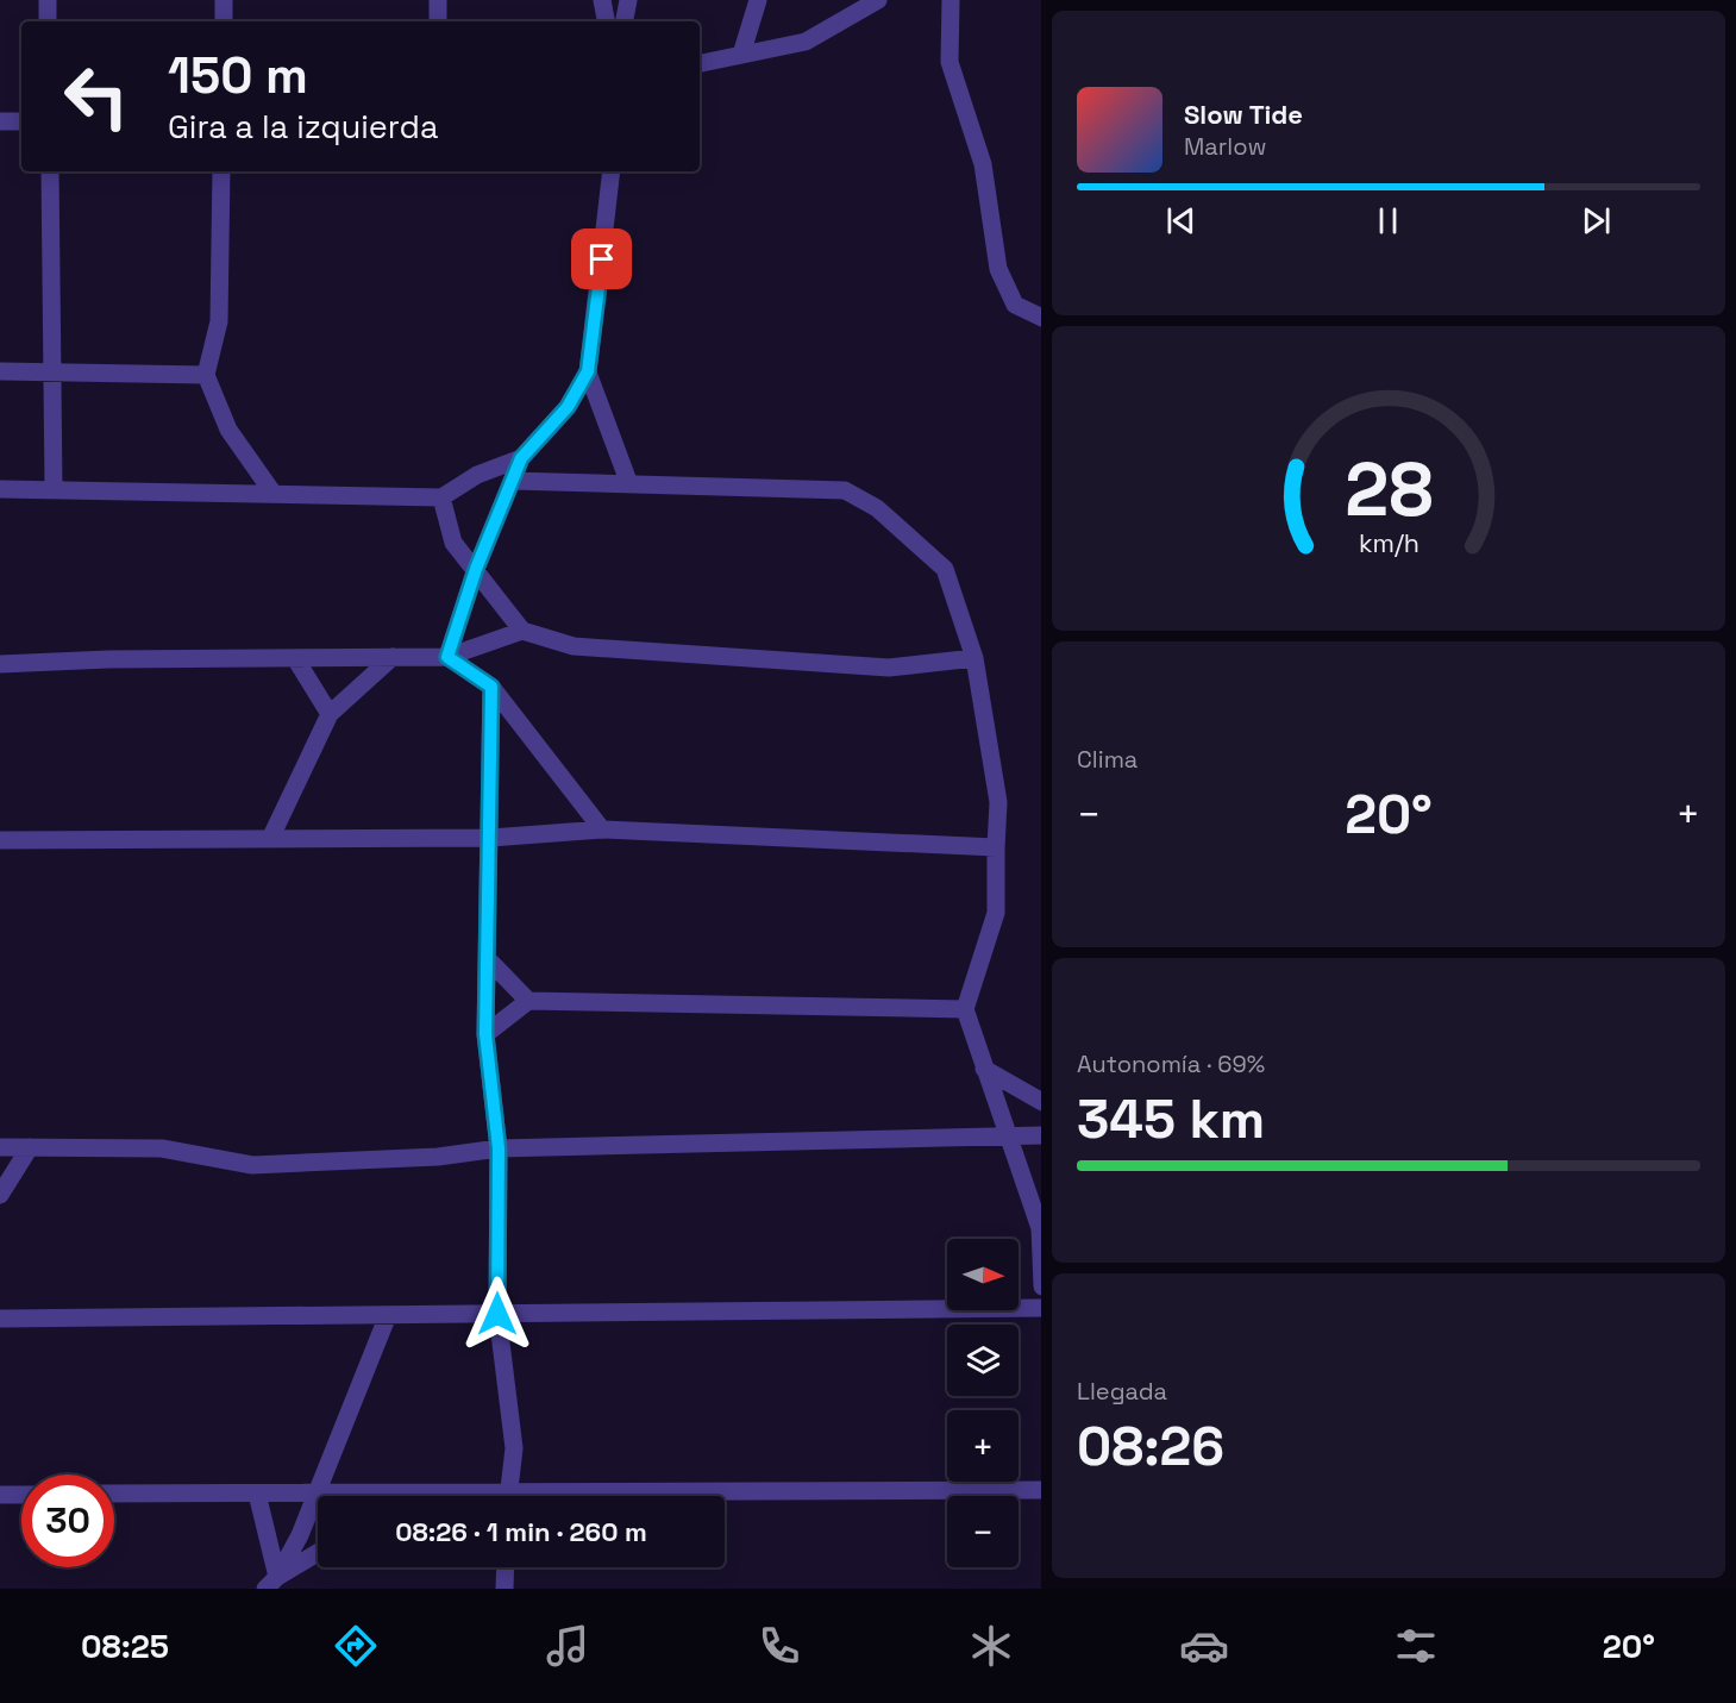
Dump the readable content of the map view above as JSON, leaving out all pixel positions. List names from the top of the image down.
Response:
{
  "north": "right",
  "page": {
    "turn": ["150 m", "Gira a la izquierda"],
    "song": ["Slow Tide", "Marlow"],
    "tile": [
      "Clima",
      ["Autonomía · 69%", "345 km"],
      ["Llegada", "08:26"]
    ],
    "heat": ["−", "20°", "+"],
    "map_buttons": ["+", "−"],
    "limit": "30",
    "trip": "08:26 · 1 min · 260 m",
    "tabs": ["08:25", "20°"],
    "gauge": ["28", "km/h"]
  }
}
